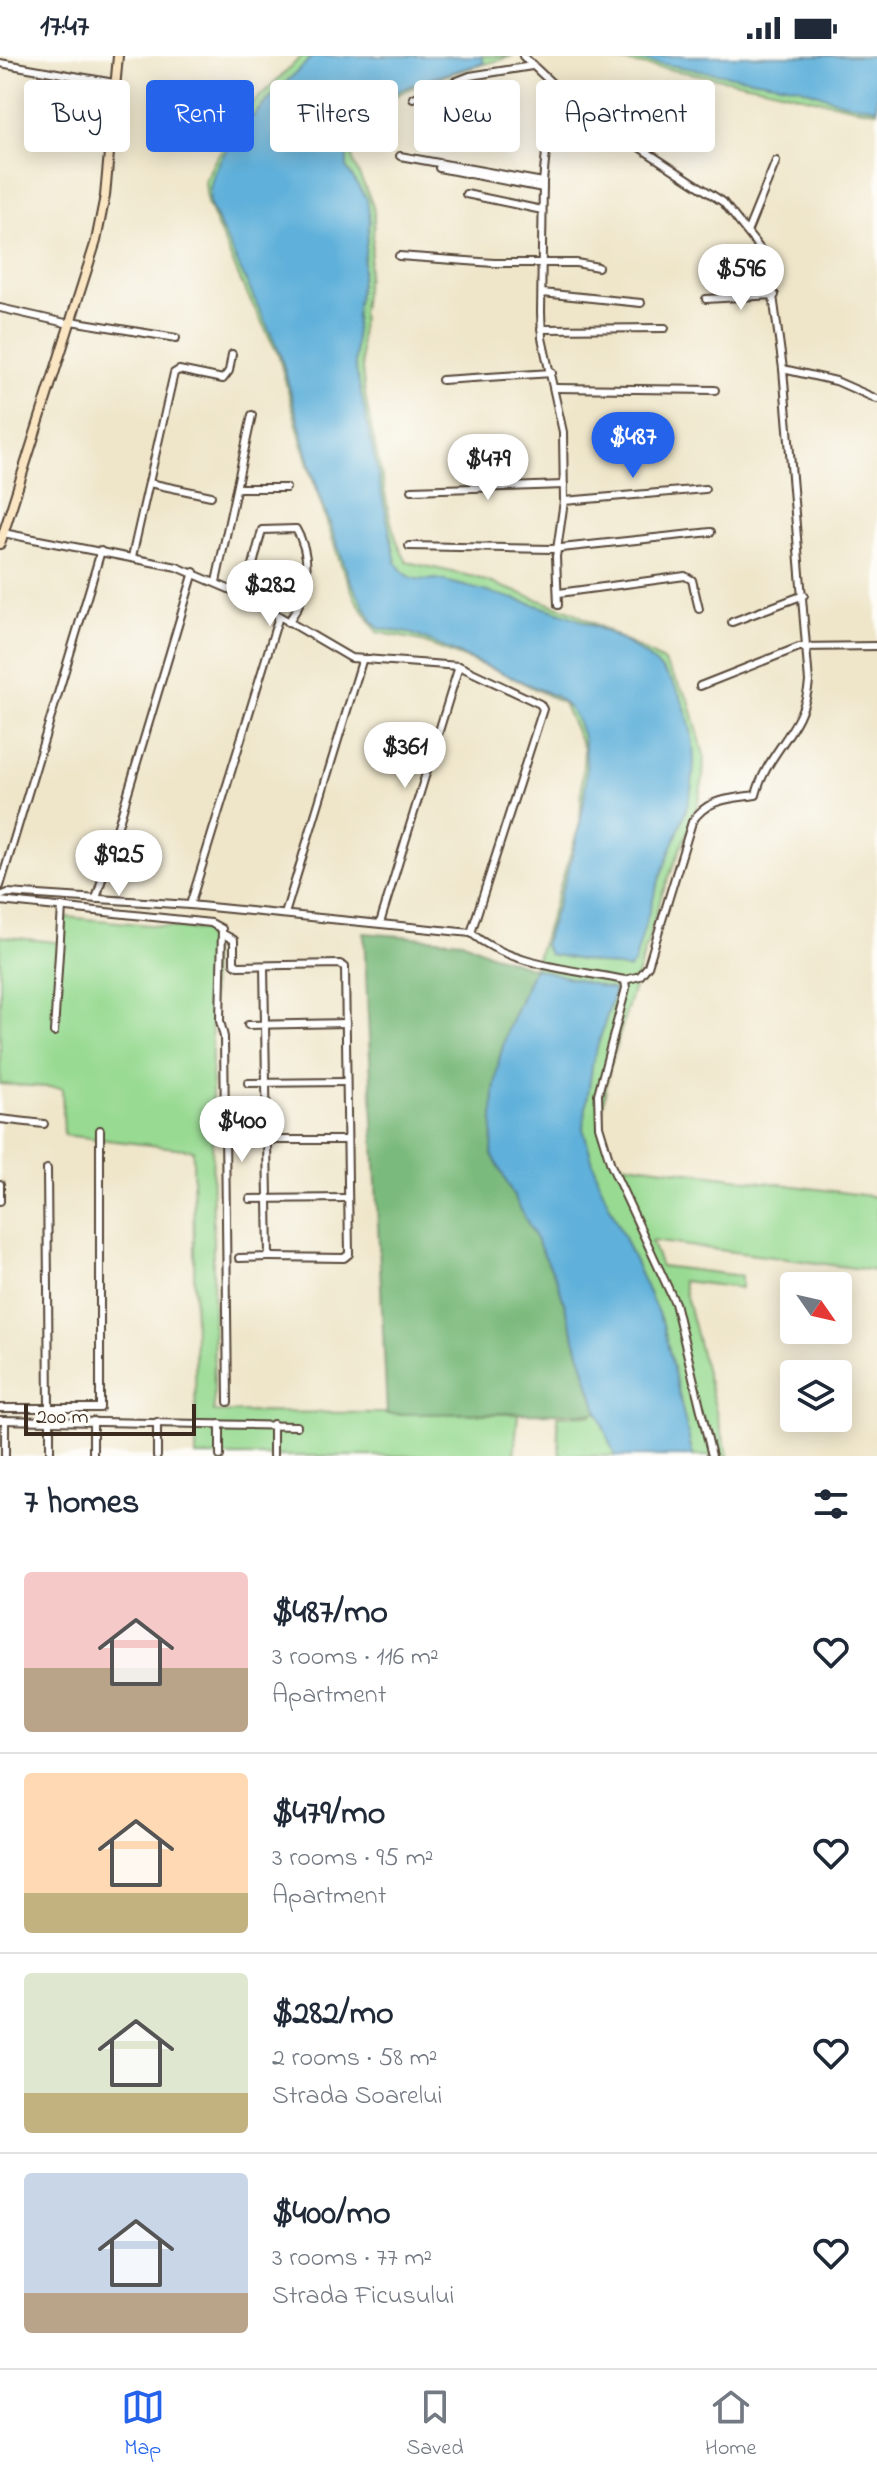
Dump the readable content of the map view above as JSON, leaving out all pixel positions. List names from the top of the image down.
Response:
{
  "scale_bar": "200 m",
  "north": "bottom right",
  "page": {
    "status": "17:47",
    "chip": [
      "Buy",
      "Rent",
      "Filters",
      "New",
      "Apartment"
    ],
    "price": [
      "$596",
      "$487",
      "$479",
      "$282",
      "$361",
      "$925",
      "$400"
    ],
    "scale": "200 m",
    "heading": "7 homes",
    "list": [
      {
        "name": "$487/mo",
        "note": "3 rooms · 116 m² · Apartment"
      },
      {
        "name": "$479/mo",
        "note": "3 rooms · 95 m² · Apartment"
      },
      {
        "name": "$282/mo",
        "note": "2 rooms · 58 m² · Strada Soarelui"
      },
      {
        "name": "$400/mo",
        "note": "3 rooms · 77 m² · Strada Ficusului"
      }
    ],
    "tabs": ["Map", "Saved", "Home"]
  }
}
